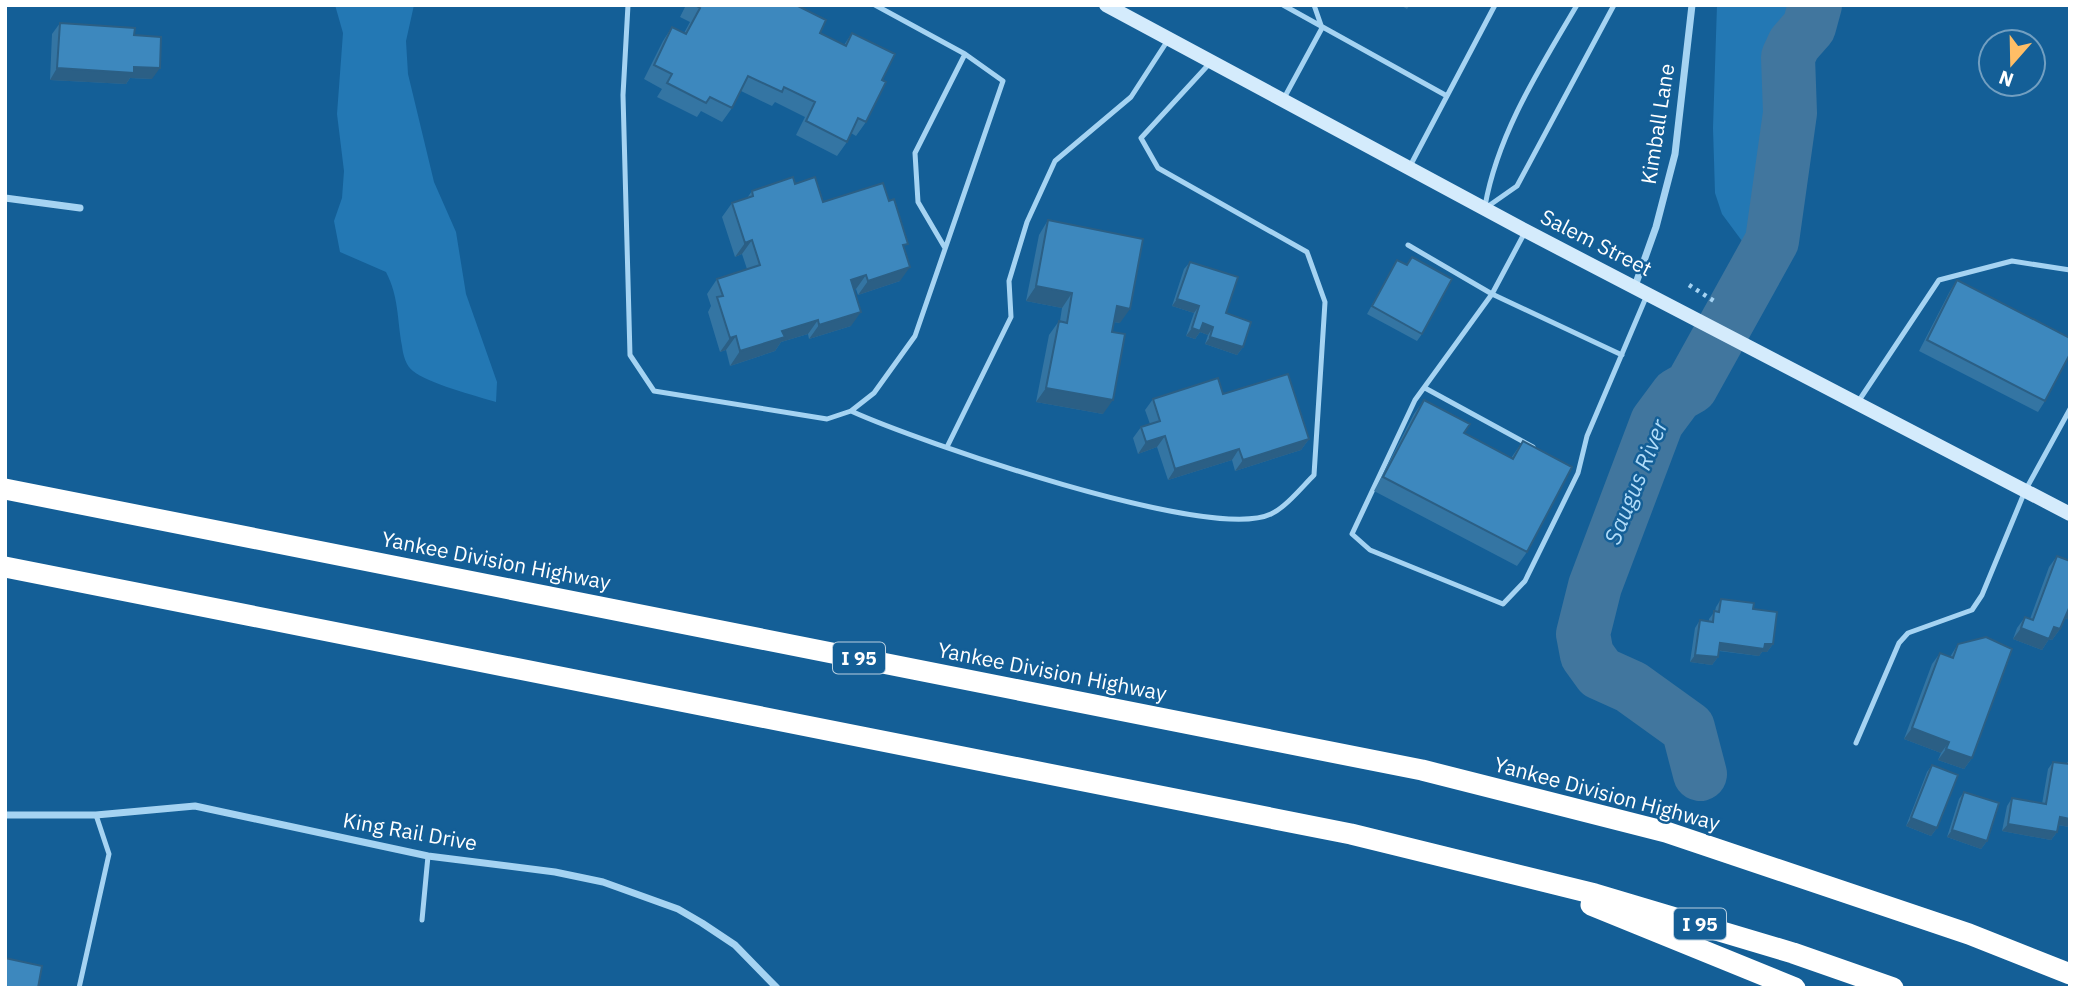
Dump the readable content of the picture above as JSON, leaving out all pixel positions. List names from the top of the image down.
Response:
{
  "streets": {
    "highway": ["Yankee Division Highway", "I 95"],
    "main road": ["Salem Street"],
    "street": ["Kimball Lane", "King Rail Drive"]
  },
  "crossings": [
    ["Kimball Lane", "Salem Street"]
  ],
  "water": ["Saugus River"],
  "north": "bottom"
}
